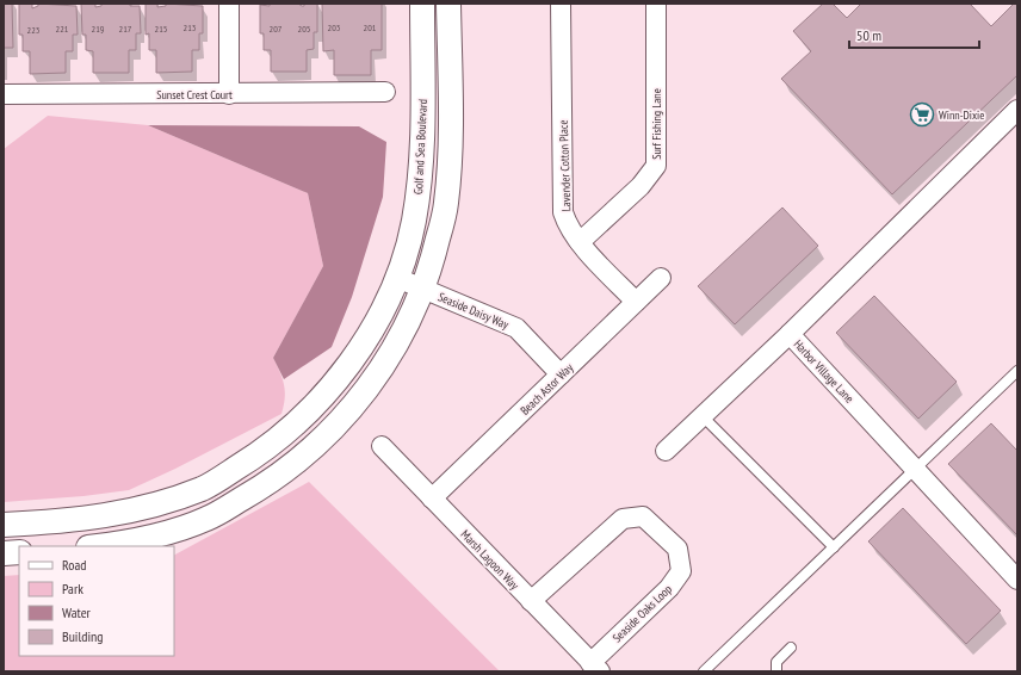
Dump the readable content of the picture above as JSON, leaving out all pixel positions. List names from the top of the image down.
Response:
{
  "streets": {
    "street": [
      "Sunset Crest Court",
      "Surf Fishing Lane",
      "Golf and Sea Boulevard",
      "Lavender Cotton Place",
      "Seaside Daisy Way",
      "Harbor Village Lane",
      "Beach Astor Way",
      "Marsh Lagoon Way",
      "Seaside Oaks Loop"
    ]
  },
  "crossings": [
    ["Surf Fishing Lane", "Lavender Cotton Place"],
    ["Golf and Sea Boulevard", "Seaside Daisy Way"],
    ["Lavender Cotton Place", "Beach Astor Way"],
    ["Seaside Daisy Way", "Beach Astor Way"],
    ["Beach Astor Way", "Marsh Lagoon Way"],
    ["Marsh Lagoon Way", "Seaside Oaks Loop"]
  ],
  "places": {
    "supermarket": ["Winn-Dixie"]
  },
  "house_numbers": [
    "213",
    "203",
    "201",
    "221",
    "219",
    "217",
    "215",
    "207",
    "205",
    "223"
  ],
  "legend": [
    "Road",
    "Park",
    "Water",
    "Building"
  ],
  "scale_bar": "50 m"
}
